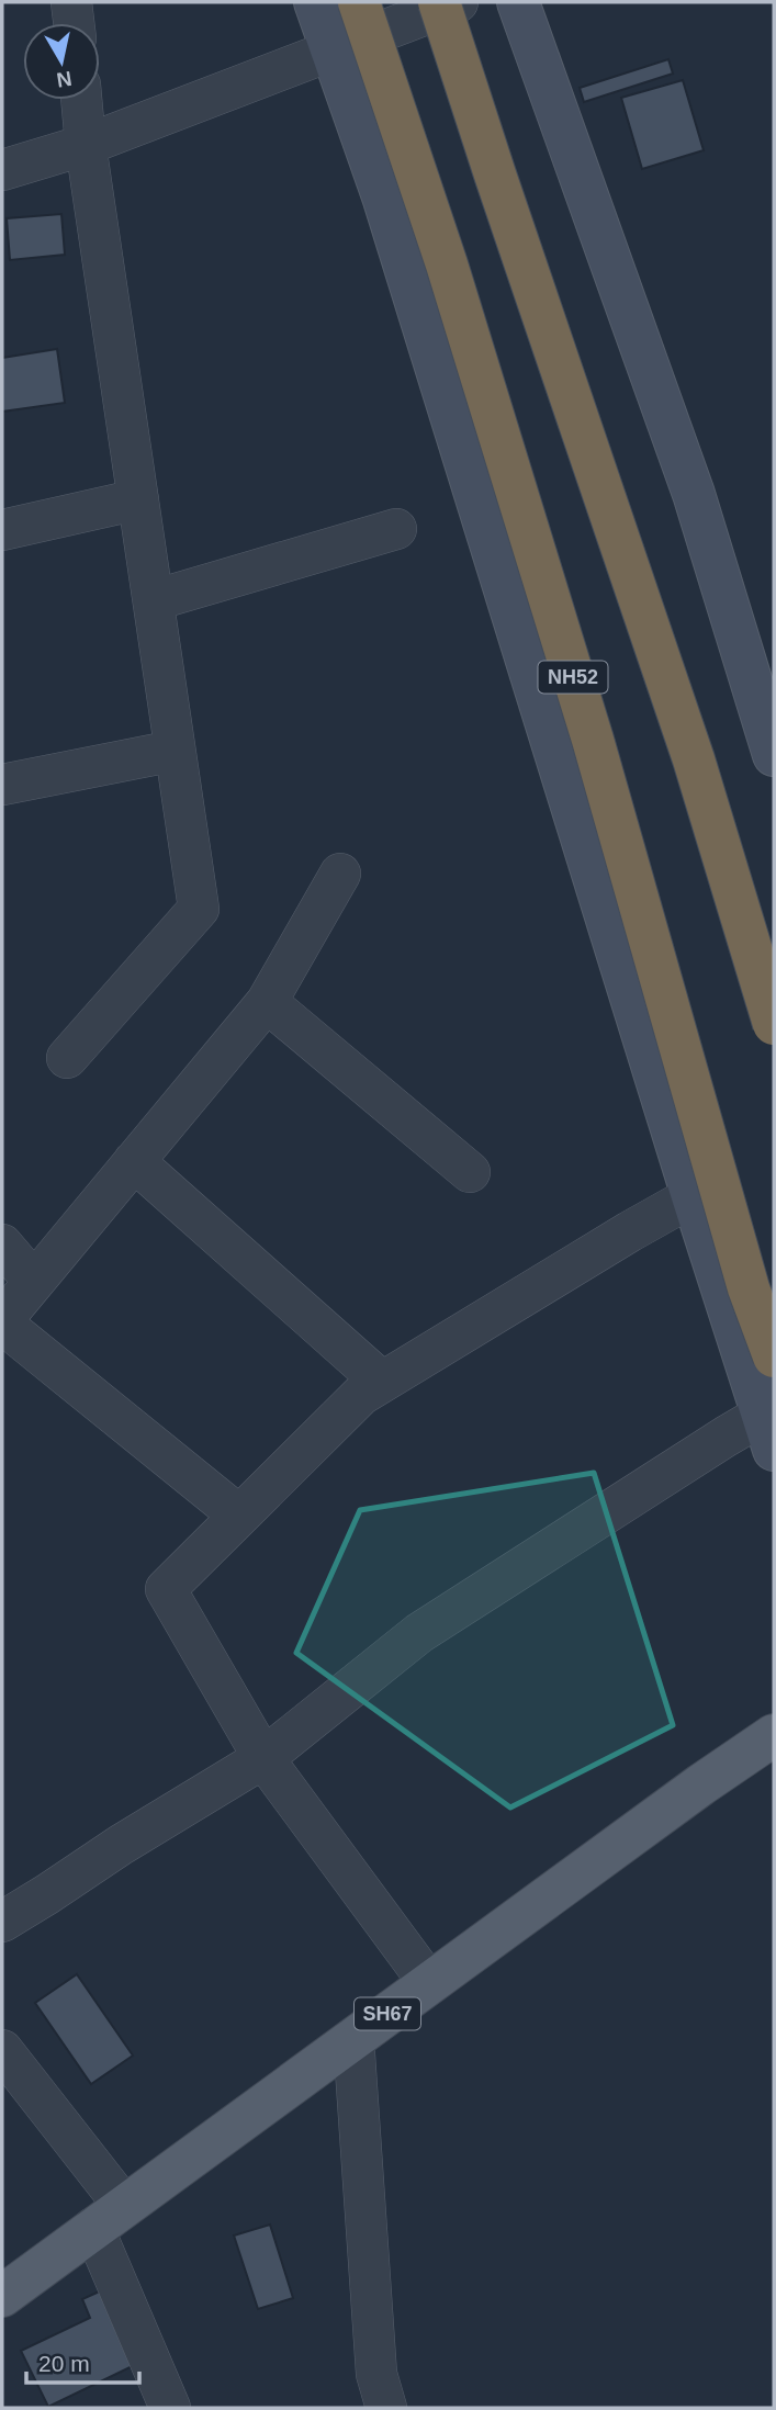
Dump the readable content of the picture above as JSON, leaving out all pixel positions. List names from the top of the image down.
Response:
{
  "streets": {
    "highway": ["NH52"],
    "main road": ["SH67"]
  },
  "scale_bar": "20 m",
  "north": "bottom"
}
